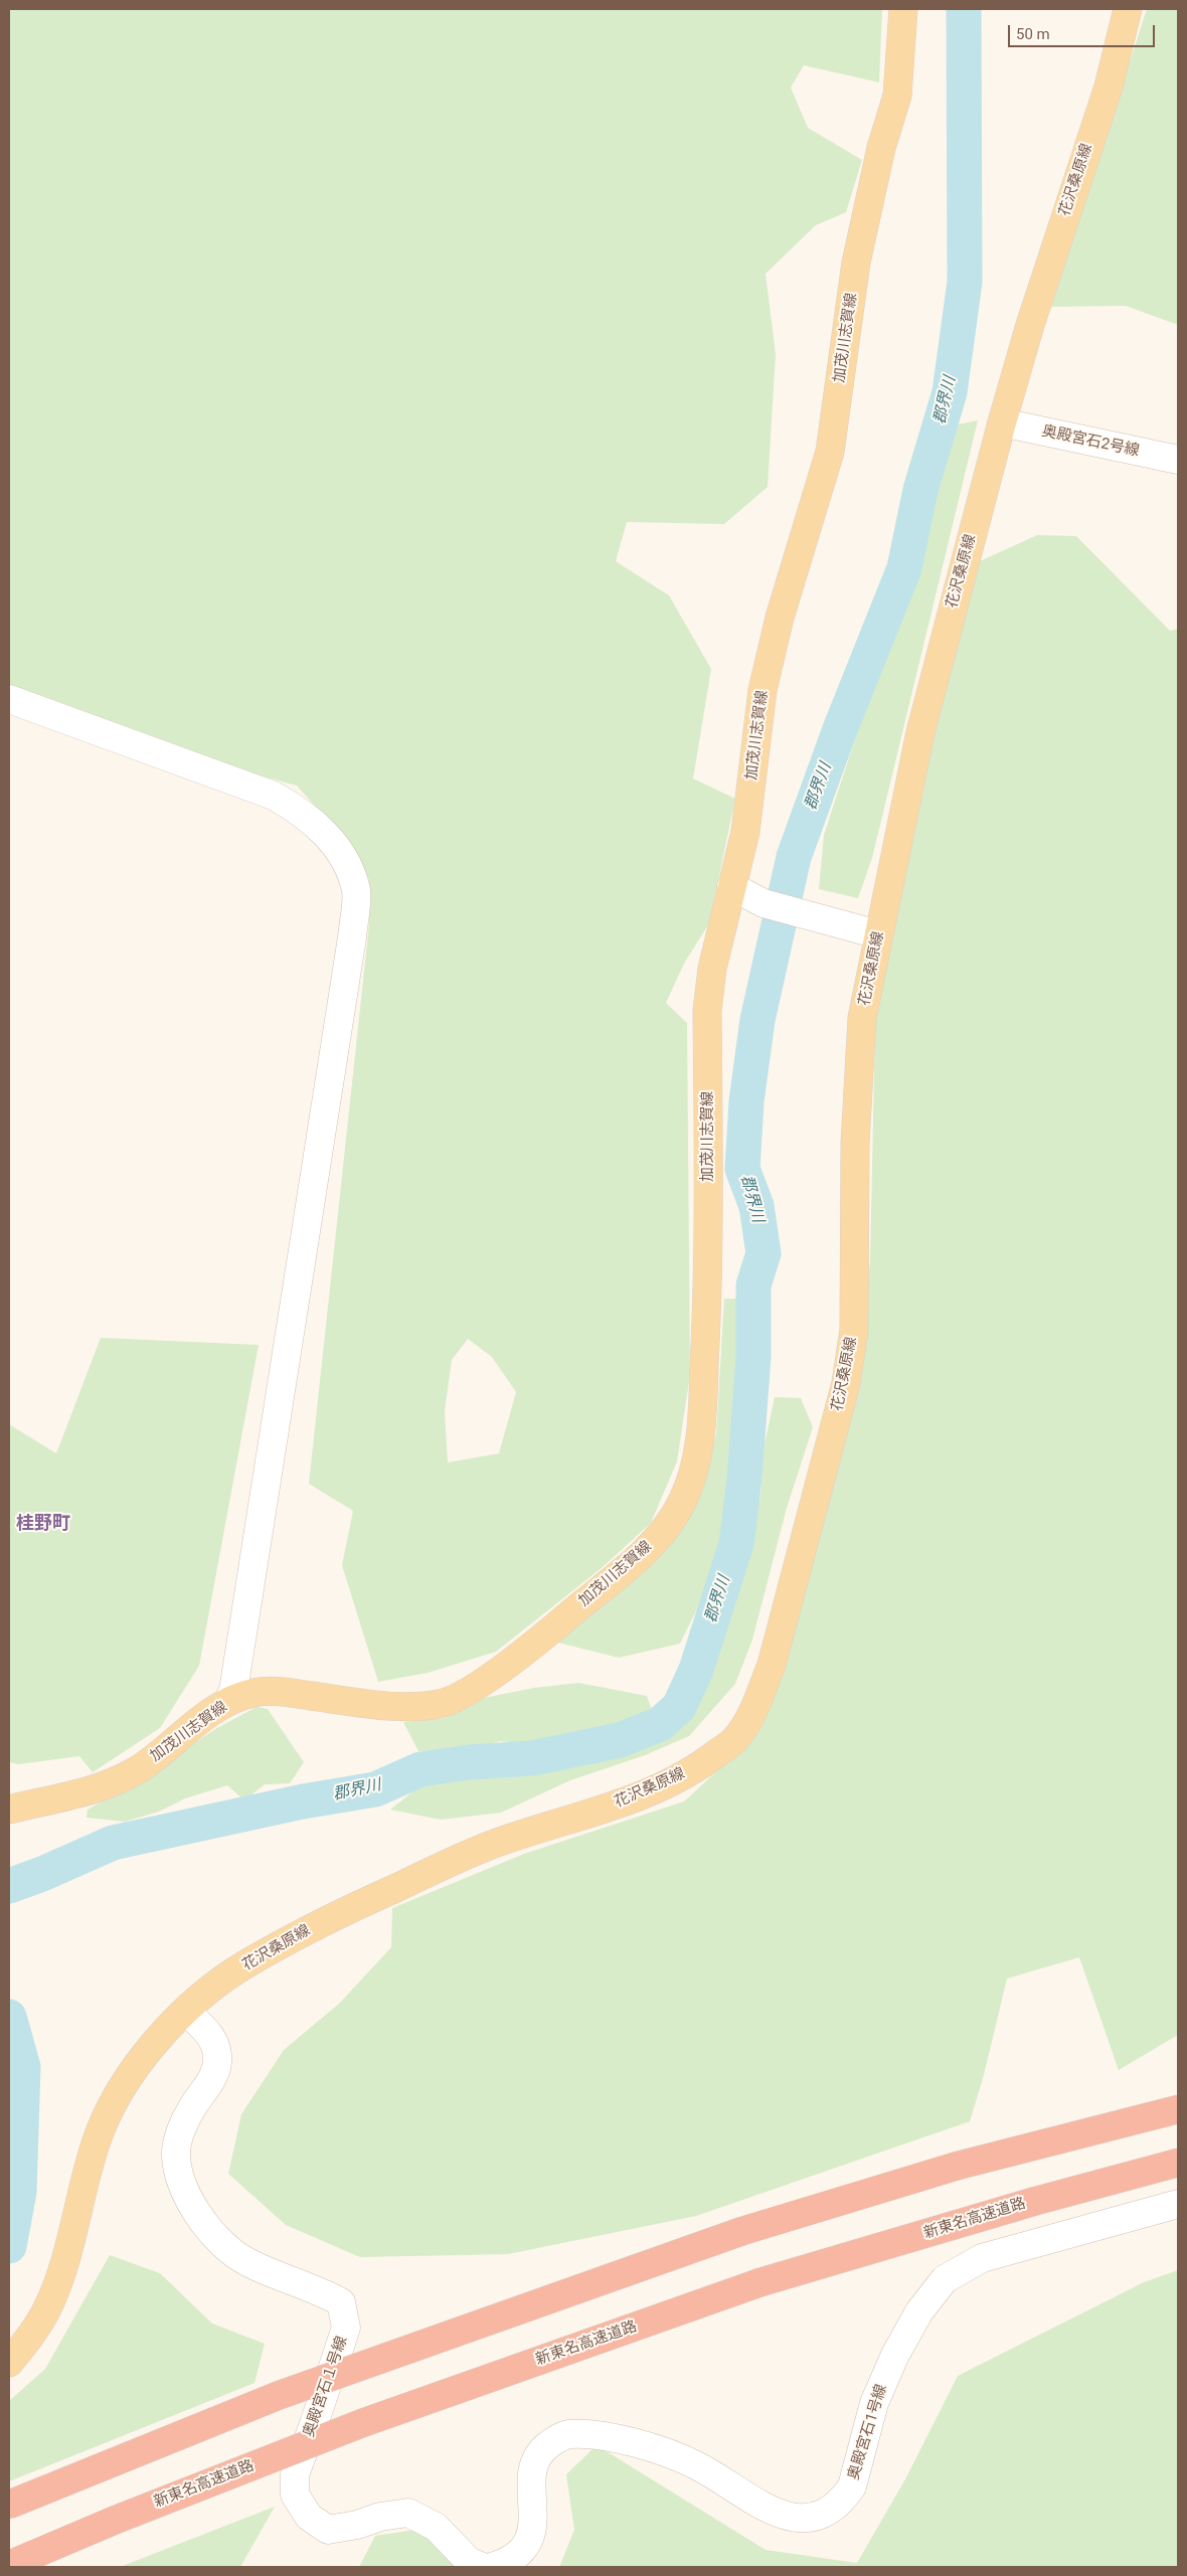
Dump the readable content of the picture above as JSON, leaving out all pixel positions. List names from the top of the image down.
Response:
{
  "streets": {
    "highway": ["新東名高速道路"],
    "main road": ["花沢桑原線", "加茂川志賀線"],
    "street": ["奥殿宮石2号線", "奥殿宮石１号線", "奥殿宮石1号線"]
  },
  "crossings": [
    ["花沢桑原線", "奥殿宮石2号線"],
    ["花沢桑原線", "奥殿宮石１号線"]
  ],
  "districts": ["桂野町"],
  "water": ["郡界川"],
  "scale_bar": "50 m"
}
